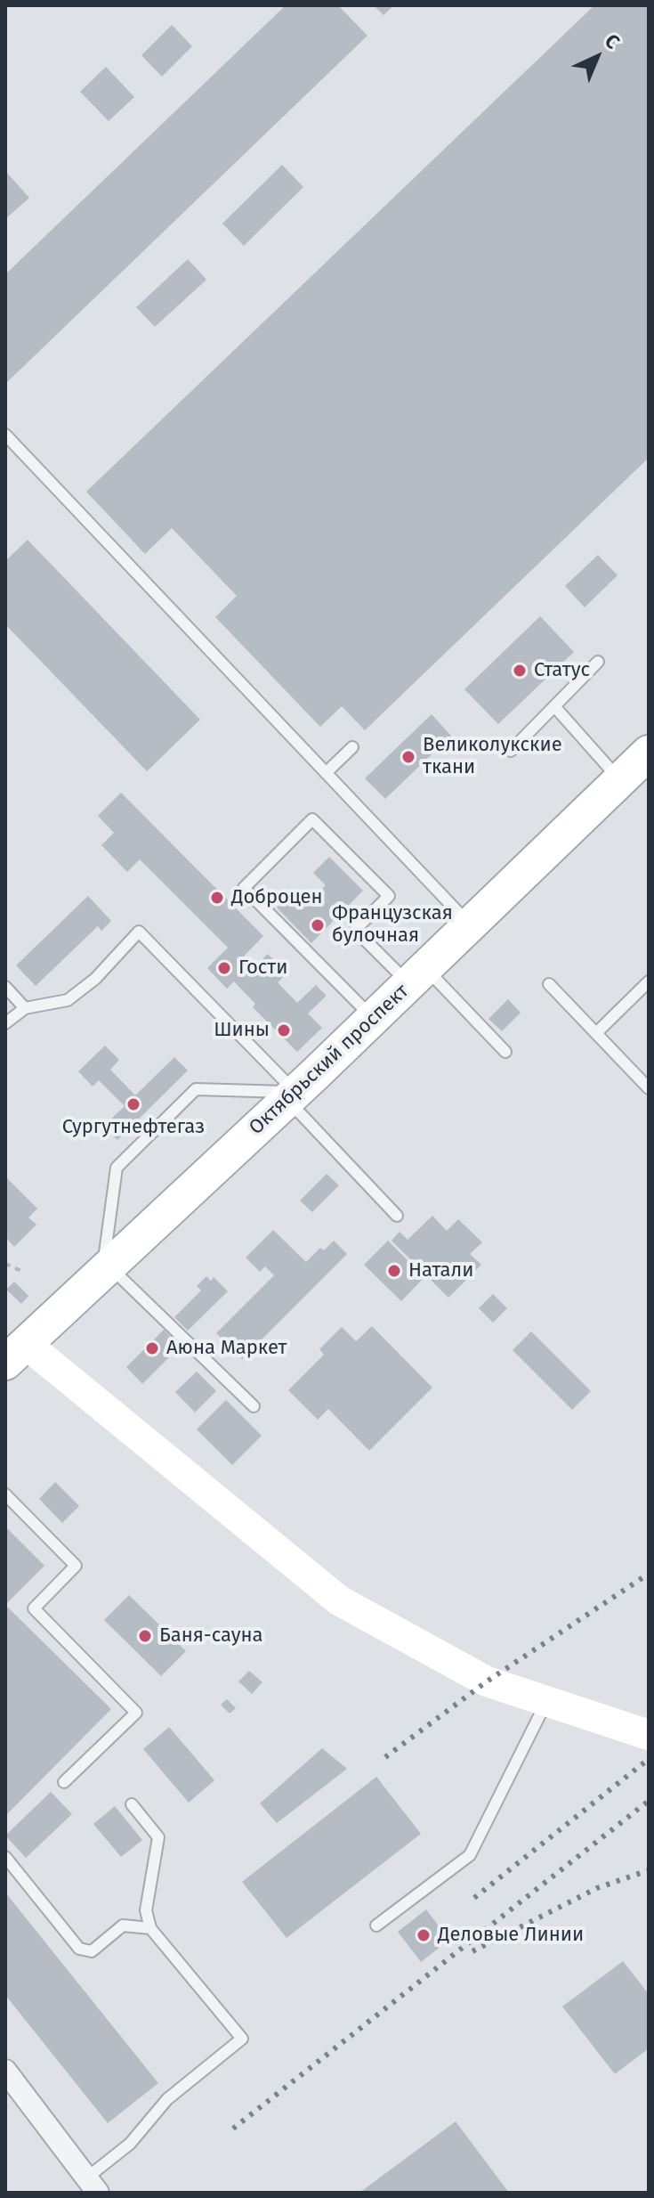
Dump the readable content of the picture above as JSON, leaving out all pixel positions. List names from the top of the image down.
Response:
{
  "streets": {
    "main road": ["Октябрьский проспект"]
  },
  "places": [
    "Статус",
    "Великолукские ткани",
    "Доброцен",
    "Французская булочная",
    "Гости",
    "Шины",
    "Сургутнефтегаз",
    "Натали",
    "Аюна Маркет",
    "Баня-сауна",
    "Деловые Линии"
  ],
  "north": "top right"
}
